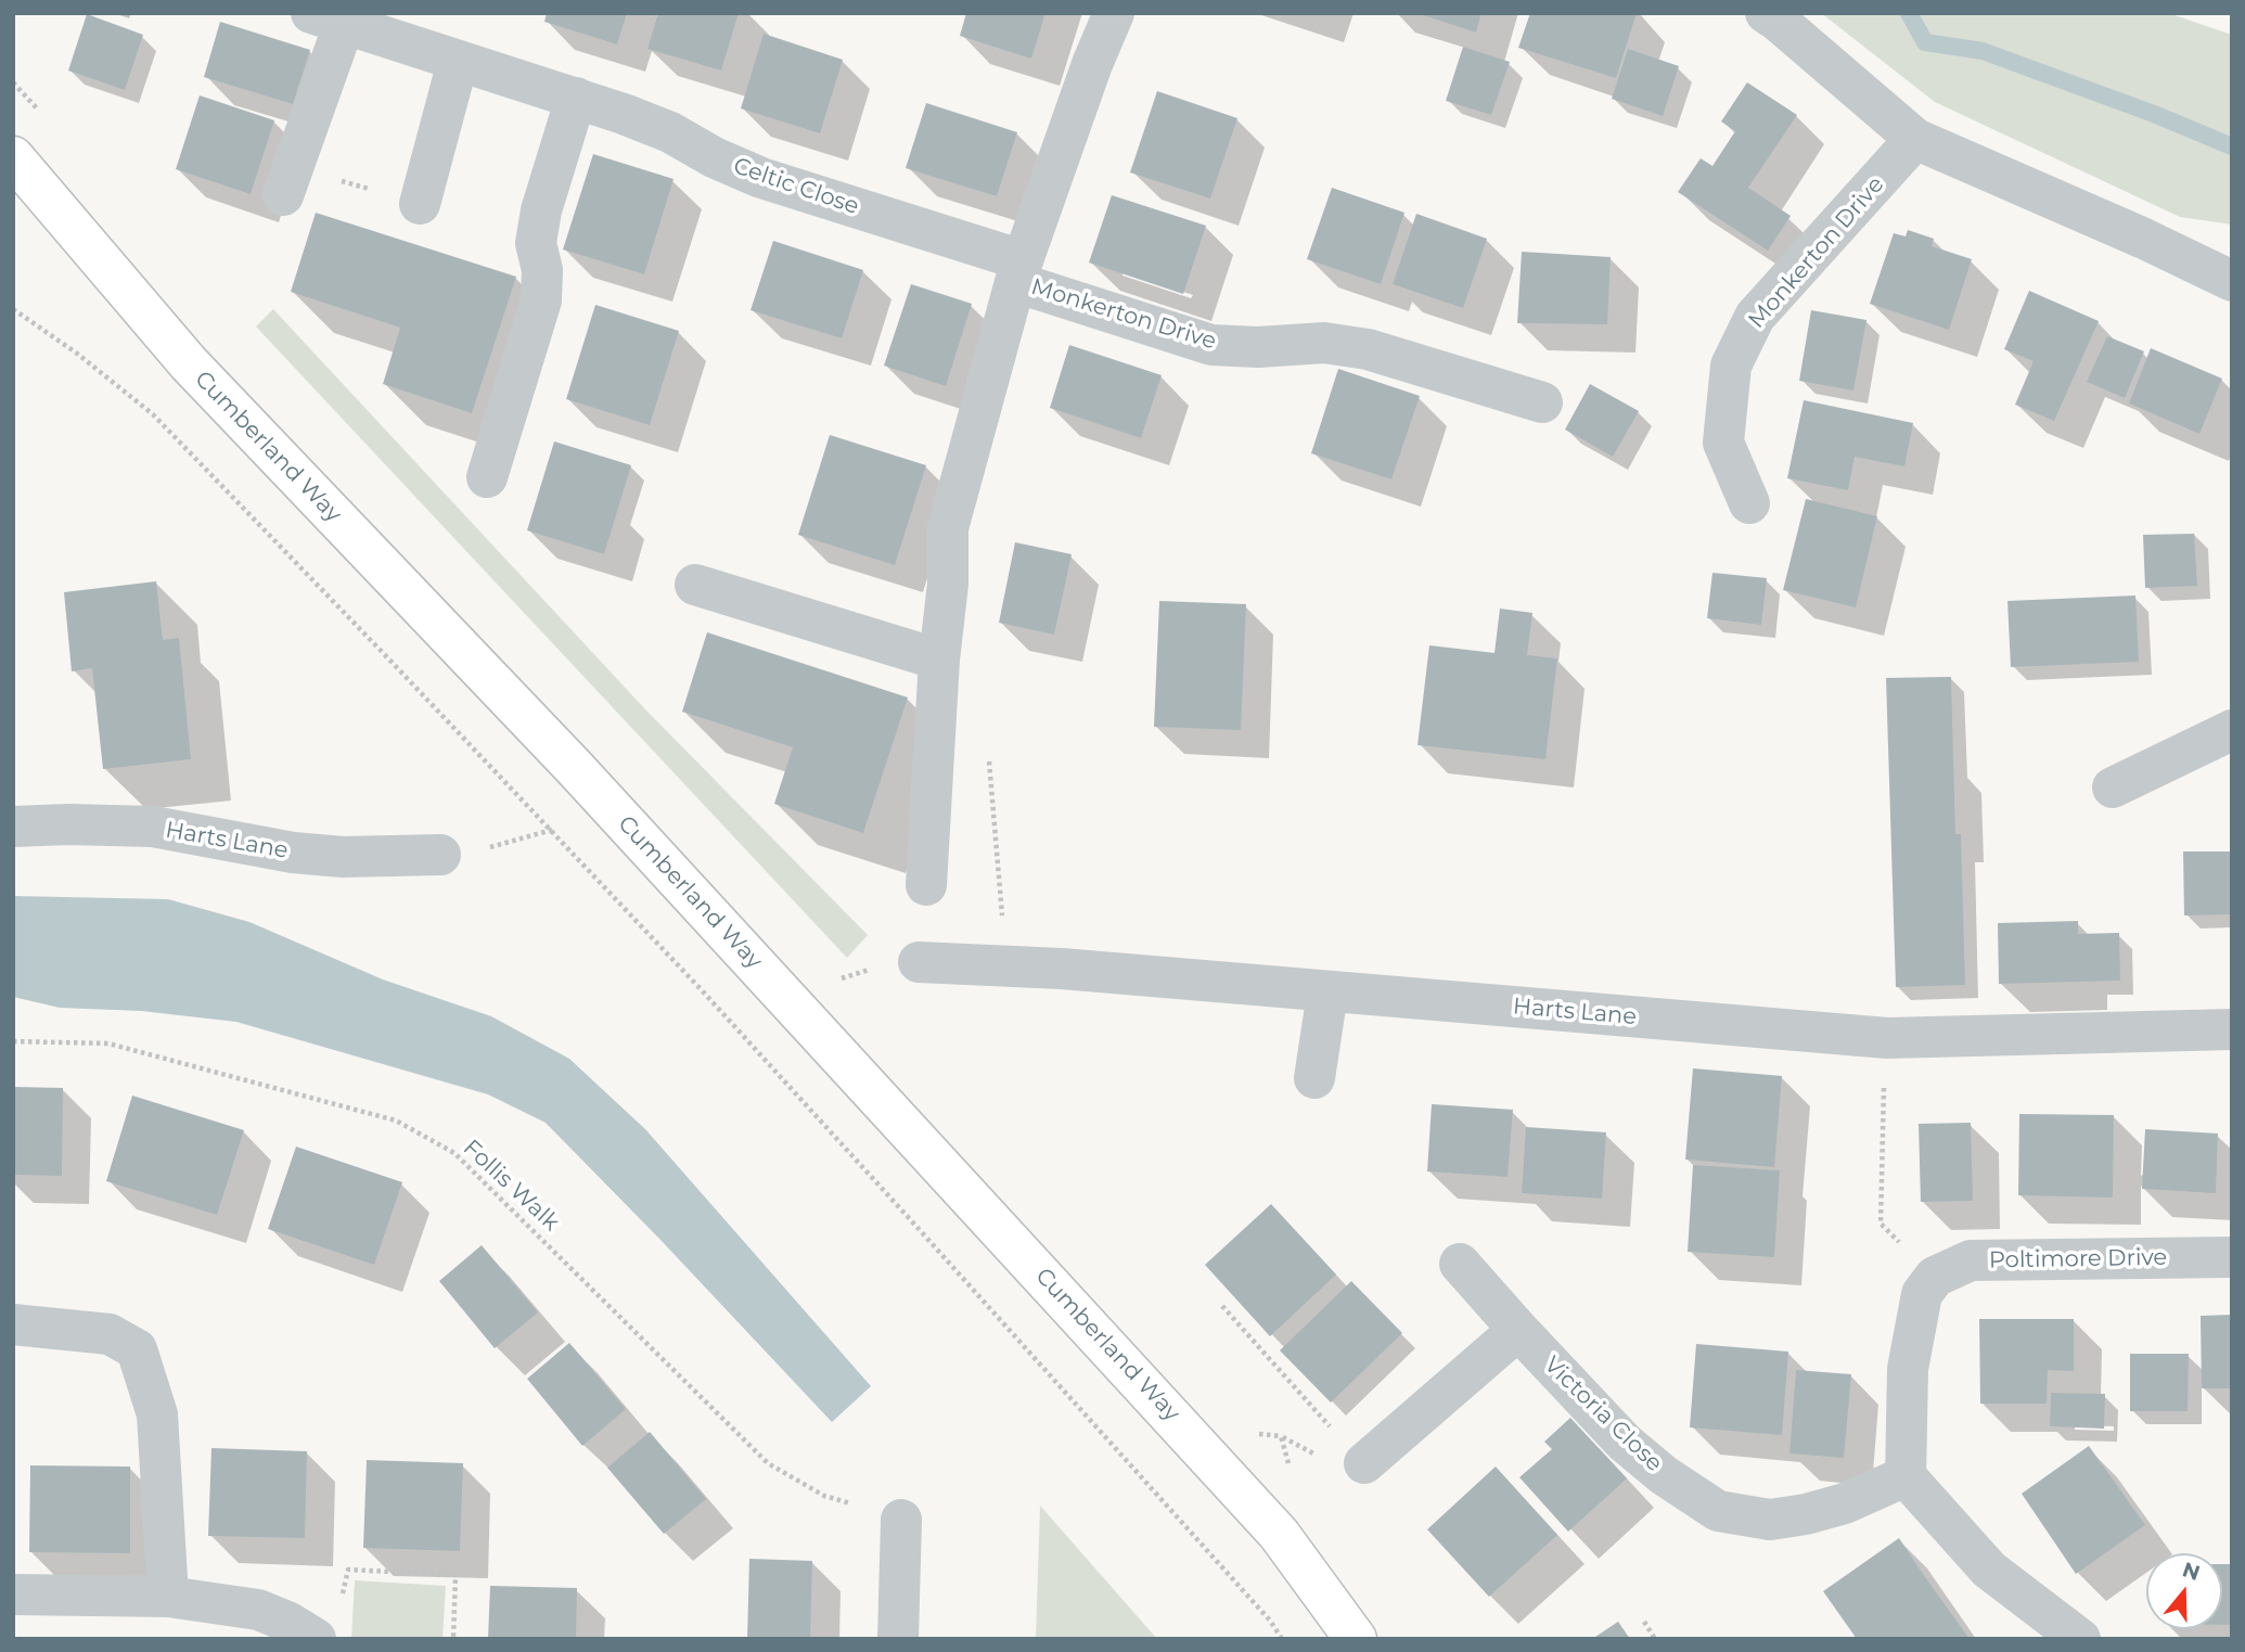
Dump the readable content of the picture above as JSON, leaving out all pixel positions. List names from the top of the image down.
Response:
{
  "streets": {
    "main road": ["Cumberland Way"],
    "street": [
      "Celtic Close",
      "Monkerton Drive",
      "Harts Lane",
      "Poltimore Drive",
      "Victoria Close"
    ],
    "path": ["Follis Walk"]
  },
  "crossings": [
    ["Celtic Close", "Monkerton Drive"]
  ],
  "north": "top"
}
